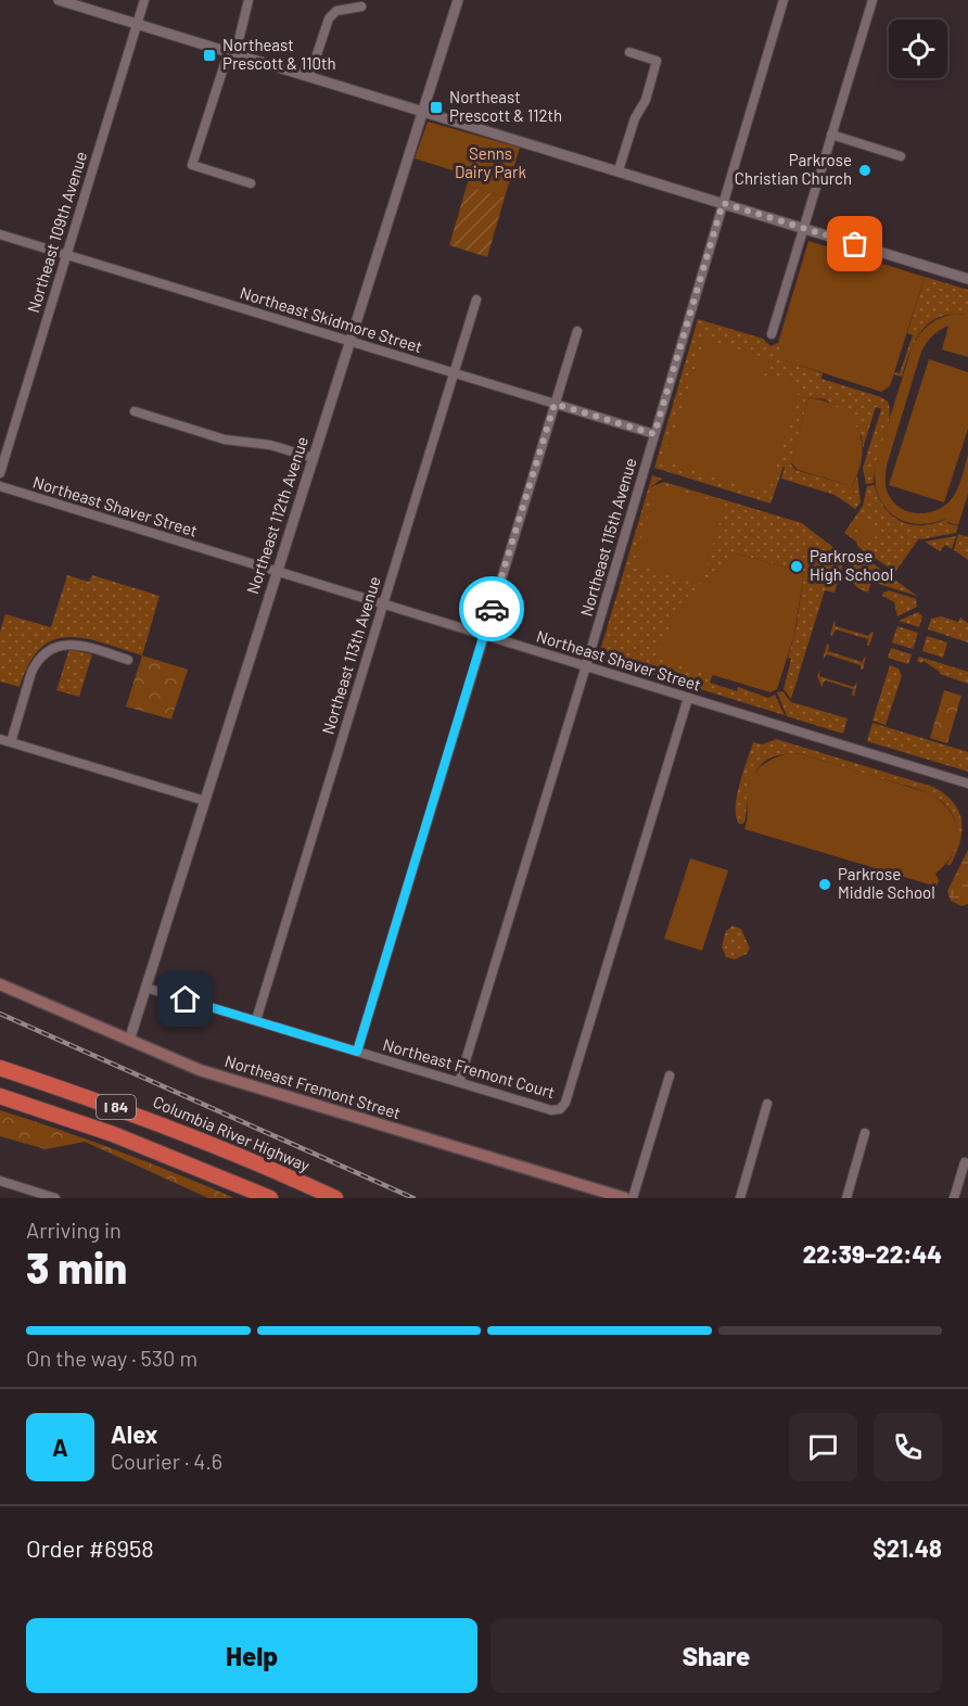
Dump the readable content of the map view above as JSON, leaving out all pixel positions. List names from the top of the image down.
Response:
{
  "streets": {
    "highway": ["I 84", "Columbia River Highway"],
    "main road": ["Northeast Fremont Street"],
    "street": [
      "Northeast 109th Avenue",
      "Northeast Skidmore Street",
      "Northeast Shaver Street",
      "Northeast 112th Avenue",
      "Northeast 115th Avenue",
      "Northeast 113th Avenue",
      "Northeast Fremont Court"
    ]
  },
  "crossings": [
    ["Northeast 109th Avenue", "Northeast Skidmore Street"],
    ["Northeast Skidmore Street", "Northeast 112th Avenue"],
    ["Northeast Skidmore Street", "Northeast 115th Avenue"],
    ["Northeast Skidmore Street", "Northeast 113th Avenue"],
    ["Northeast Shaver Street", "Northeast 112th Avenue"],
    ["Northeast Shaver Street", "Northeast 115th Avenue"],
    ["Northeast Shaver Street", "Northeast 113th Avenue"],
    ["Northeast Shaver Street", "Northeast Fremont Court"],
    ["Northeast 112th Avenue", "Northeast Fremont Court"],
    ["Northeast 112th Avenue", "Northeast Fremont Street"],
    ["Northeast 115th Avenue", "Northeast Fremont Court"],
    ["Northeast 113th Avenue", "Northeast Fremont Court"]
  ],
  "parks": ["Senns Dairy Park"],
  "places": {
    "transit": ["Northeast Prescott & 110th", "Northeast Prescott & 112th"],
    "other": ["Parkrose Christian Church", "Parkrose High School", "Parkrose Middle School"]
  },
  "page": {
    "heading": ["3 min", "Arriving in", "22:39–22:44"],
    "panel": [
      "Alex",
      "Courier · 4.6",
      "Order #6958",
      "$21.48"
    ],
    "bar": "On the way · 530 m",
    "round": "A",
    "buttons": ["Help", "Share"]
  }
}
